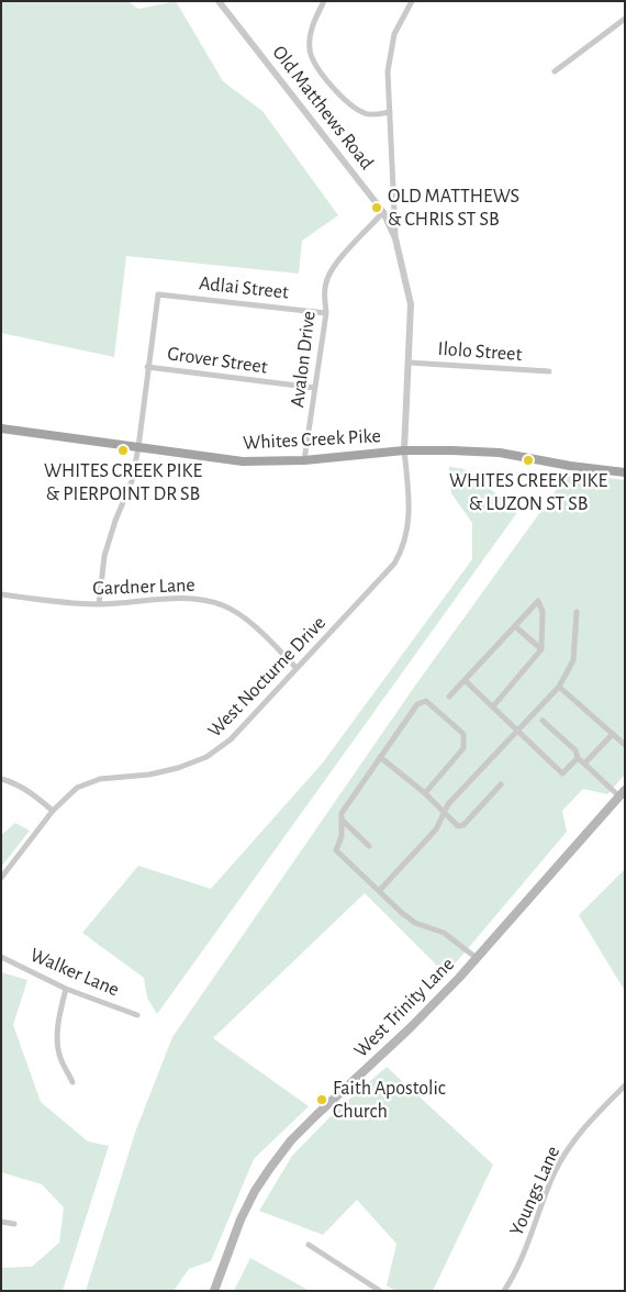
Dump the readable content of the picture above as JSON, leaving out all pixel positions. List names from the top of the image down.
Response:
{
  "streets": {
    "main road": ["Whites Creek Pike", "West Trinity Lane"],
    "street": [
      "Old Matthews Road",
      "Adlai Street",
      "Ilolo Street",
      "Avalon Drive",
      "Grover Street",
      "Gardner Lane",
      "West Nocturne Drive",
      "Walker Lane",
      "Youngs Lane"
    ]
  },
  "crossings": [
    ["Old Matthews Road", "Ilolo Street"],
    ["Old Matthews Road", "Avalon Drive"],
    ["Old Matthews Road", "Whites Creek Pike"],
    ["Old Matthews Road", "West Nocturne Drive"],
    ["Adlai Street", "Avalon Drive"],
    ["Adlai Street", "Grover Street"],
    ["Avalon Drive", "Grover Street"],
    ["Avalon Drive", "Whites Creek Pike"],
    ["Whites Creek Pike", "West Nocturne Drive"],
    ["Gardner Lane", "West Nocturne Drive"]
  ],
  "places": [
    "OLD MATTHEWS & CHRIS ST SB",
    "WHITES CREEK PIKE & PIERPOINT DR SB",
    "WHITES CREEK PIKE & LUZON ST SB",
    "Faith Apostolic Church"
  ]
}
